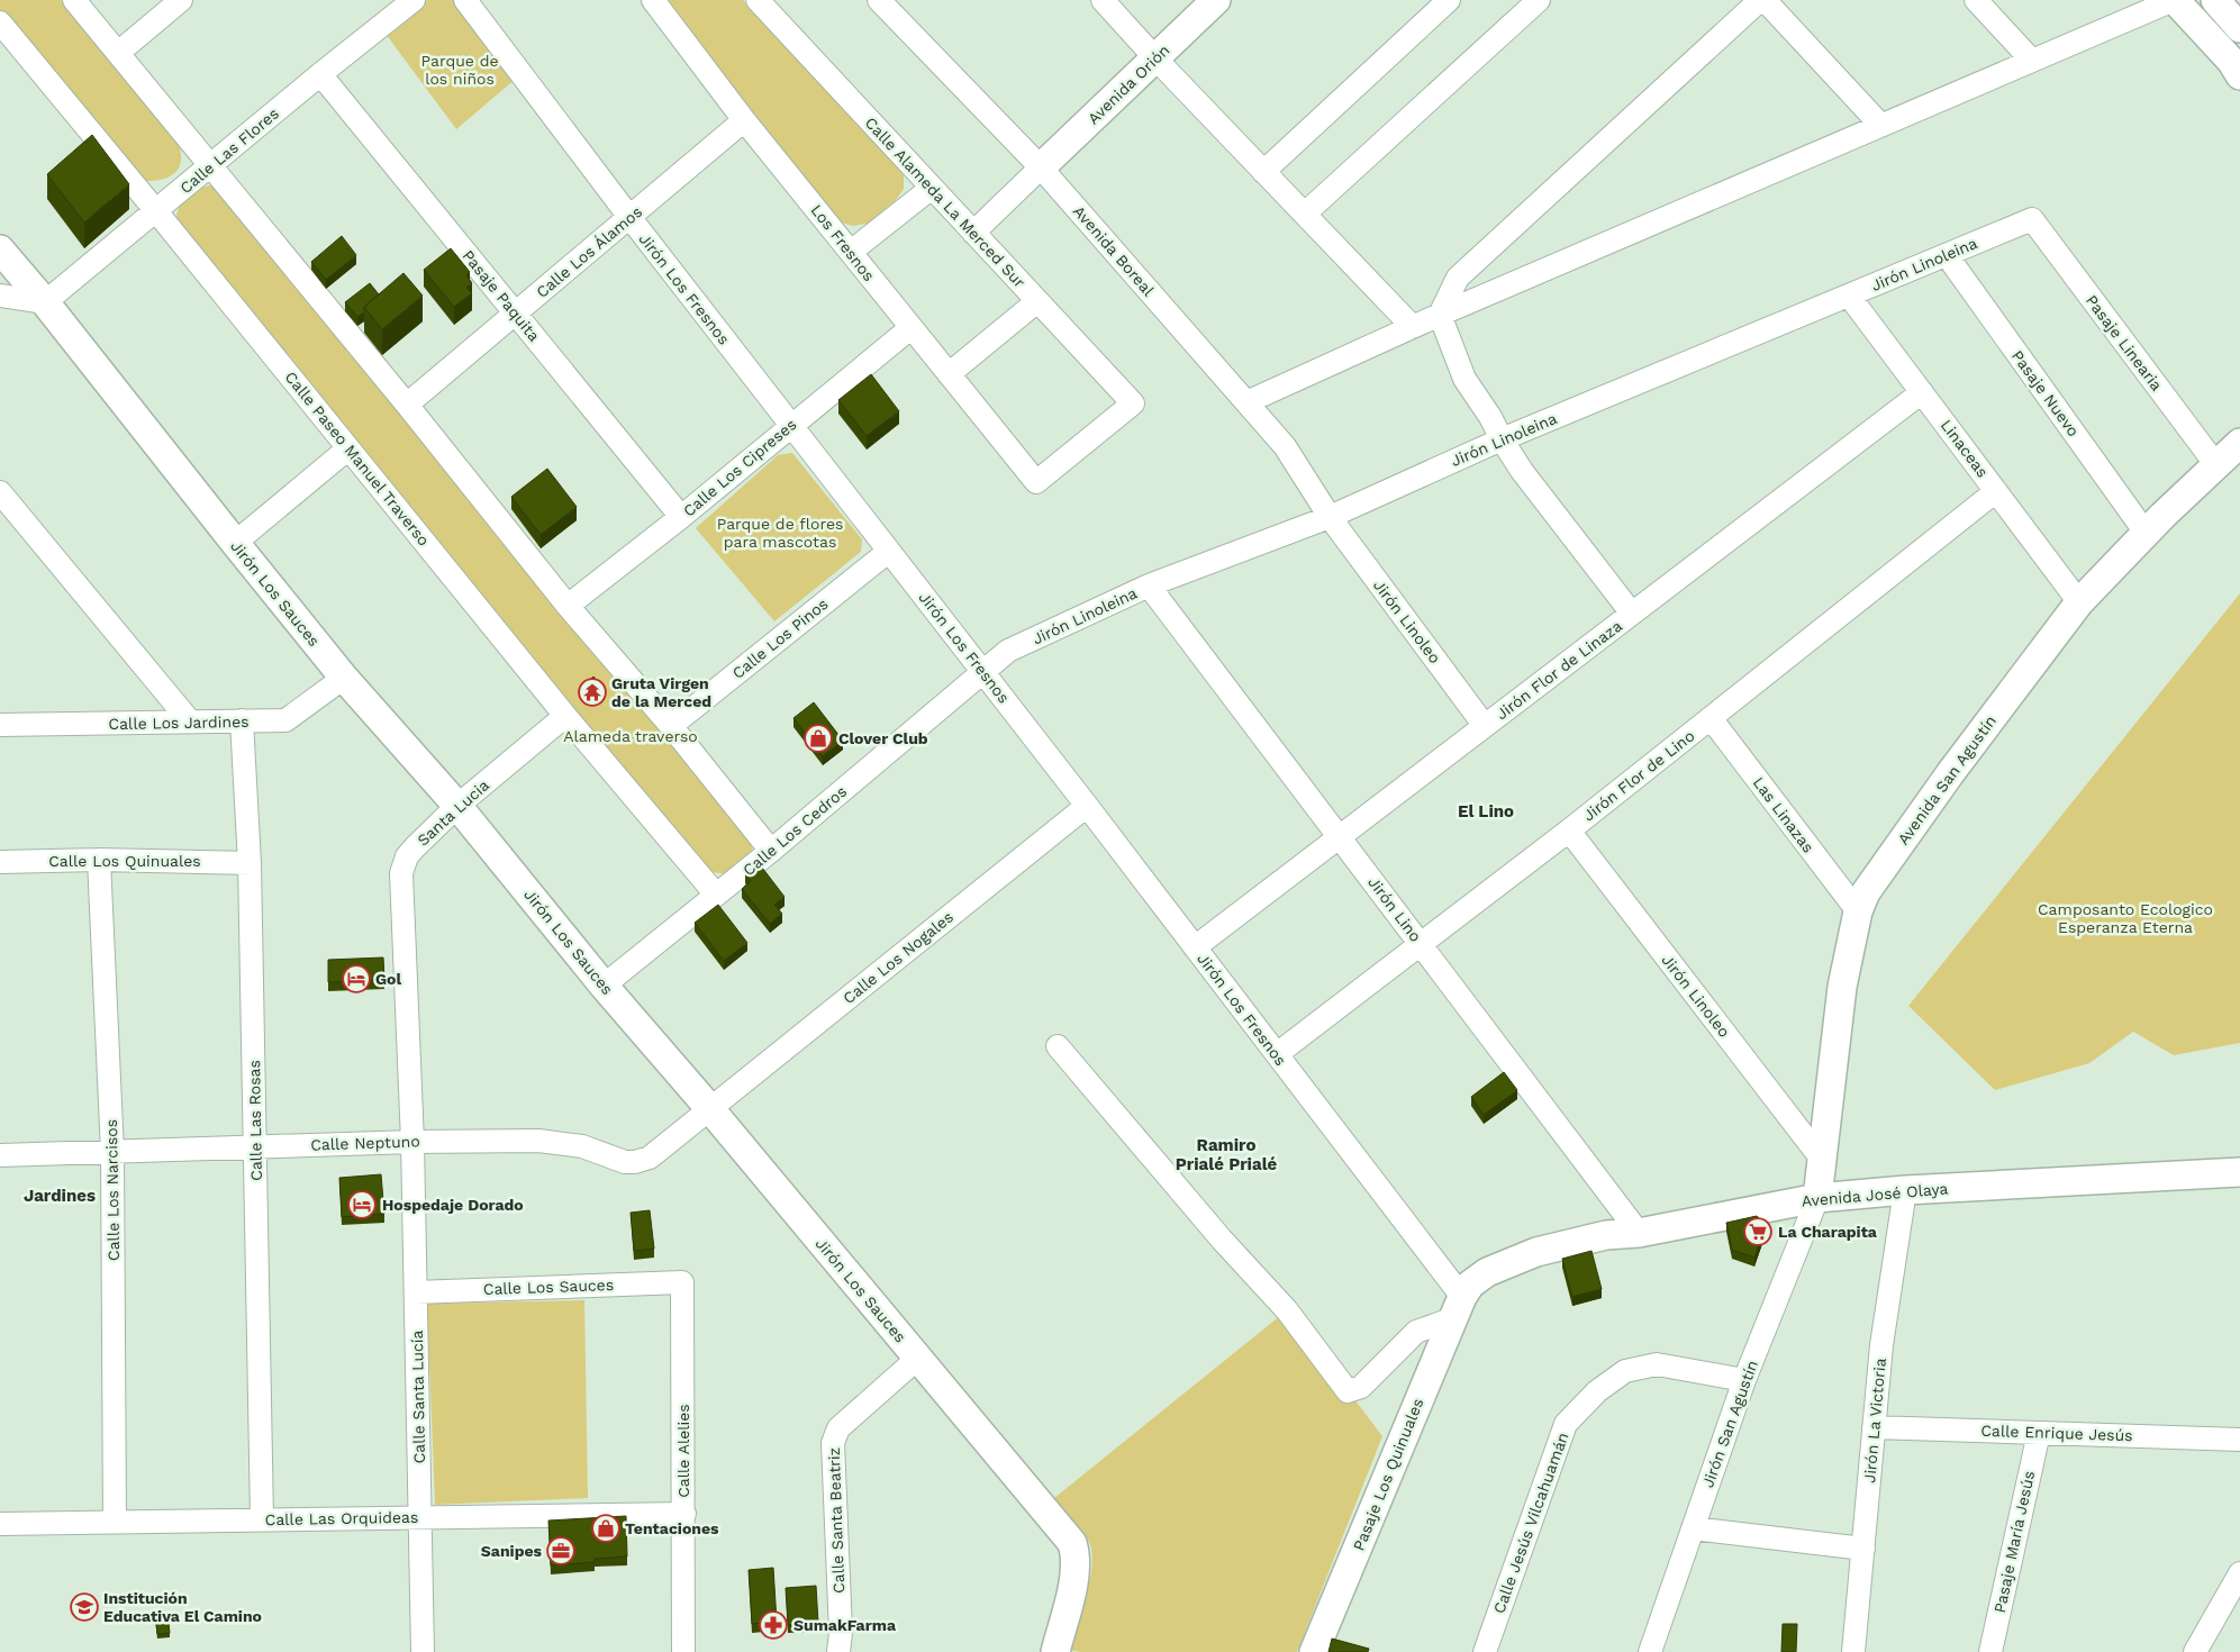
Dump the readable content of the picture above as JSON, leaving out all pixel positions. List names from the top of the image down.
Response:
{
  "streets": {
    "street": [
      "Avenida Orión",
      "Calle Las Flores",
      "Calle Alameda La Merced Sur",
      "Los Fresnos",
      "Avenida Boreal",
      "Calle Los Álamos",
      "Jirón Linoleina",
      "Jirón Los Fresnos",
      "Pasaje Paquita",
      "Pasaje Linearia",
      "Pasaje Nuevo",
      "Linaceas",
      "Calle Paseo Manuel Traverso",
      "Calle Los Cipreses",
      "Jirón Los Sauces",
      "Jirón Linoleo",
      "Calle Los Pinos",
      "Jirón Flor de Linaza",
      "Calle Los Jardines",
      "Jirón Flor de Lino",
      "Avenida San Agustín",
      "Santa Lucia",
      "Las Linazas",
      "Calle Los Cedros",
      "Calle Los Quinuales",
      "Jirón Lino",
      "Calle Los Nogales",
      "Calle Las Rosas",
      "Calle Neptuno",
      "Calle Los Narcisos",
      "Avenida José Olaya",
      "Calle Los Sauces",
      "Calle Santa Lucía",
      "Jirón La Victoria",
      "Jirón San Agustín",
      "Calle Enrique Jesús",
      "Calle Alelies",
      "Pasaje Los Quinuales",
      "Calle Las Orquideas",
      "Calle Santa Beatriz",
      "Calle Jesús Vilcahuamán",
      "Pasaje María Jesús"
    ]
  },
  "crossings": [
    ["Avenida Orión", "Avenida Boreal"],
    ["Calle Las Flores", "Pasaje Paquita"],
    ["Calle Las Flores", "Calle Paseo Manuel Traverso"],
    ["Calle Las Flores", "Jirón Los Sauces"],
    ["Calle Alameda La Merced Sur", "Los Fresnos"],
    ["Los Fresnos", "Calle Los Álamos"],
    ["Los Fresnos", "Calle Los Cipreses"],
    ["Avenida Boreal", "Jirón Linoleina"],
    ["Avenida Boreal", "Jirón Linoleo"],
    ["Calle Los Álamos", "Jirón Los Fresnos"],
    ["Calle Los Álamos", "Pasaje Paquita"],
    ["Jirón Linoleina", "Jirón Los Fresnos"],
    ["Jirón Linoleina", "Pasaje Linearia"],
    ["Jirón Linoleina", "Pasaje Nuevo"],
    ["Jirón Linoleina", "Linaceas"],
    ["Jirón Linoleina", "Jirón Linoleo"],
    ["Jirón Linoleina", "Calle Los Cedros"],
    ["Jirón Linoleina", "Jirón Lino"],
    ["Jirón Los Fresnos", "Calle Los Cipreses"],
    ["Jirón Los Fresnos", "Calle Los Pinos"],
    ["Jirón Los Fresnos", "Jirón Flor de Linaza"],
    ["Jirón Los Fresnos", "Jirón Flor de Lino"],
    ["Jirón Los Fresnos", "Calle Los Cedros"],
    ["Jirón Los Fresnos", "Calle Los Nogales"],
    ["Jirón Los Fresnos", "Avenida José Olaya"],
    ["Jirón Los Fresnos", "Pasaje Los Quinuales"],
    ["Pasaje Paquita", "Calle Los Cipreses"],
    ["Pasaje Linearia", "Avenida San Agustín"],
    ["Pasaje Nuevo", "Avenida San Agustín"],
    ["Linaceas", "Jirón Flor de Linaza"],
    ["Linaceas", "Jirón Flor de Lino"],
    ["Linaceas", "Avenida San Agustín"],
    ["Calle Paseo Manuel Traverso", "Santa Lucia"],
    ["Calle Paseo Manuel Traverso", "Calle Los Cedros"],
    ["Jirón Los Sauces", "Calle Los Jardines"],
    ["Jirón Los Sauces", "Santa Lucia"],
    ["Jirón Los Sauces", "Calle Los Cedros"],
    ["Jirón Los Sauces", "Calle Los Nogales"],
    ["Jirón Los Sauces", "Calle Neptuno"],
    ["Jirón Los Sauces", "Calle Santa Beatriz"],
    ["Jirón Linoleo", "Jirón Flor de Linaza"],
    ["Jirón Linoleo", "Jirón Flor de Lino"],
    ["Jirón Linoleo", "Avenida San Agustín"],
    ["Jirón Flor de Linaza", "Jirón Lino"],
    ["Calle Los Jardines", "Calle Las Rosas"],
    ["Jirón Flor de Lino", "Las Linazas"],
    ["Jirón Flor de Lino", "Jirón Lino"],
    ["Avenida San Agustín", "Las Linazas"],
    ["Avenida San Agustín", "Avenida José Olaya"],
    ["Avenida San Agustín", "Jirón San Agustín"],
    ["Santa Lucia", "Calle Neptuno"],
    ["Santa Lucia", "Calle Santa Lucía"],
    ["Calle Los Quinuales", "Calle Las Rosas"],
    ["Calle Los Quinuales", "Calle Los Narcisos"],
    ["Jirón Lino", "Avenida José Olaya"],
    ["Calle Los Nogales", "Calle Neptuno"],
    ["Calle Las Rosas", "Calle Neptuno"],
    ["Calle Las Rosas", "Calle Las Orquideas"],
    ["Calle Neptuno", "Calle Los Narcisos"],
    ["Calle Neptuno", "Calle Santa Lucía"],
    ["Calle Los Narcisos", "Calle Las Orquideas"],
    ["Avenida José Olaya", "Jirón La Victoria"],
    ["Avenida José Olaya", "Jirón San Agustín"],
    ["Avenida José Olaya", "Pasaje Los Quinuales"],
    ["Calle Los Sauces", "Calle Santa Lucía"],
    ["Calle Los Sauces", "Calle Alelies"],
    ["Calle Santa Lucía", "Calle Las Orquideas"],
    ["Jirón La Victoria", "Calle Enrique Jesús"],
    ["Jirón San Agustín", "Calle Jesús Vilcahuamán"],
    ["Calle Enrique Jesús", "Pasaje María Jesús"],
    ["Calle Alelies", "Calle Las Orquideas"]
  ],
  "districts": ["El Lino", "Ramiro Prialé Prialé", "Jardines"],
  "parks": [
    "Parque de los niños",
    "Parque de flores para mascotas",
    "Alameda traverso",
    "Camposanto Ecologico Esperanza Eterna"
  ],
  "places": {
    "temple": ["Gruta Virgen de la Merced"],
    "shop": ["Clover Club", "Tentaciones"],
    "hotel": ["Gol", "Hospedaje Dorado"],
    "supermarket": ["La Charapita"],
    "office": ["Sanipes"],
    "school or university": ["Institución Educativa El Camino"],
    "pharmacy": ["SumakFarma"]
  }
}
